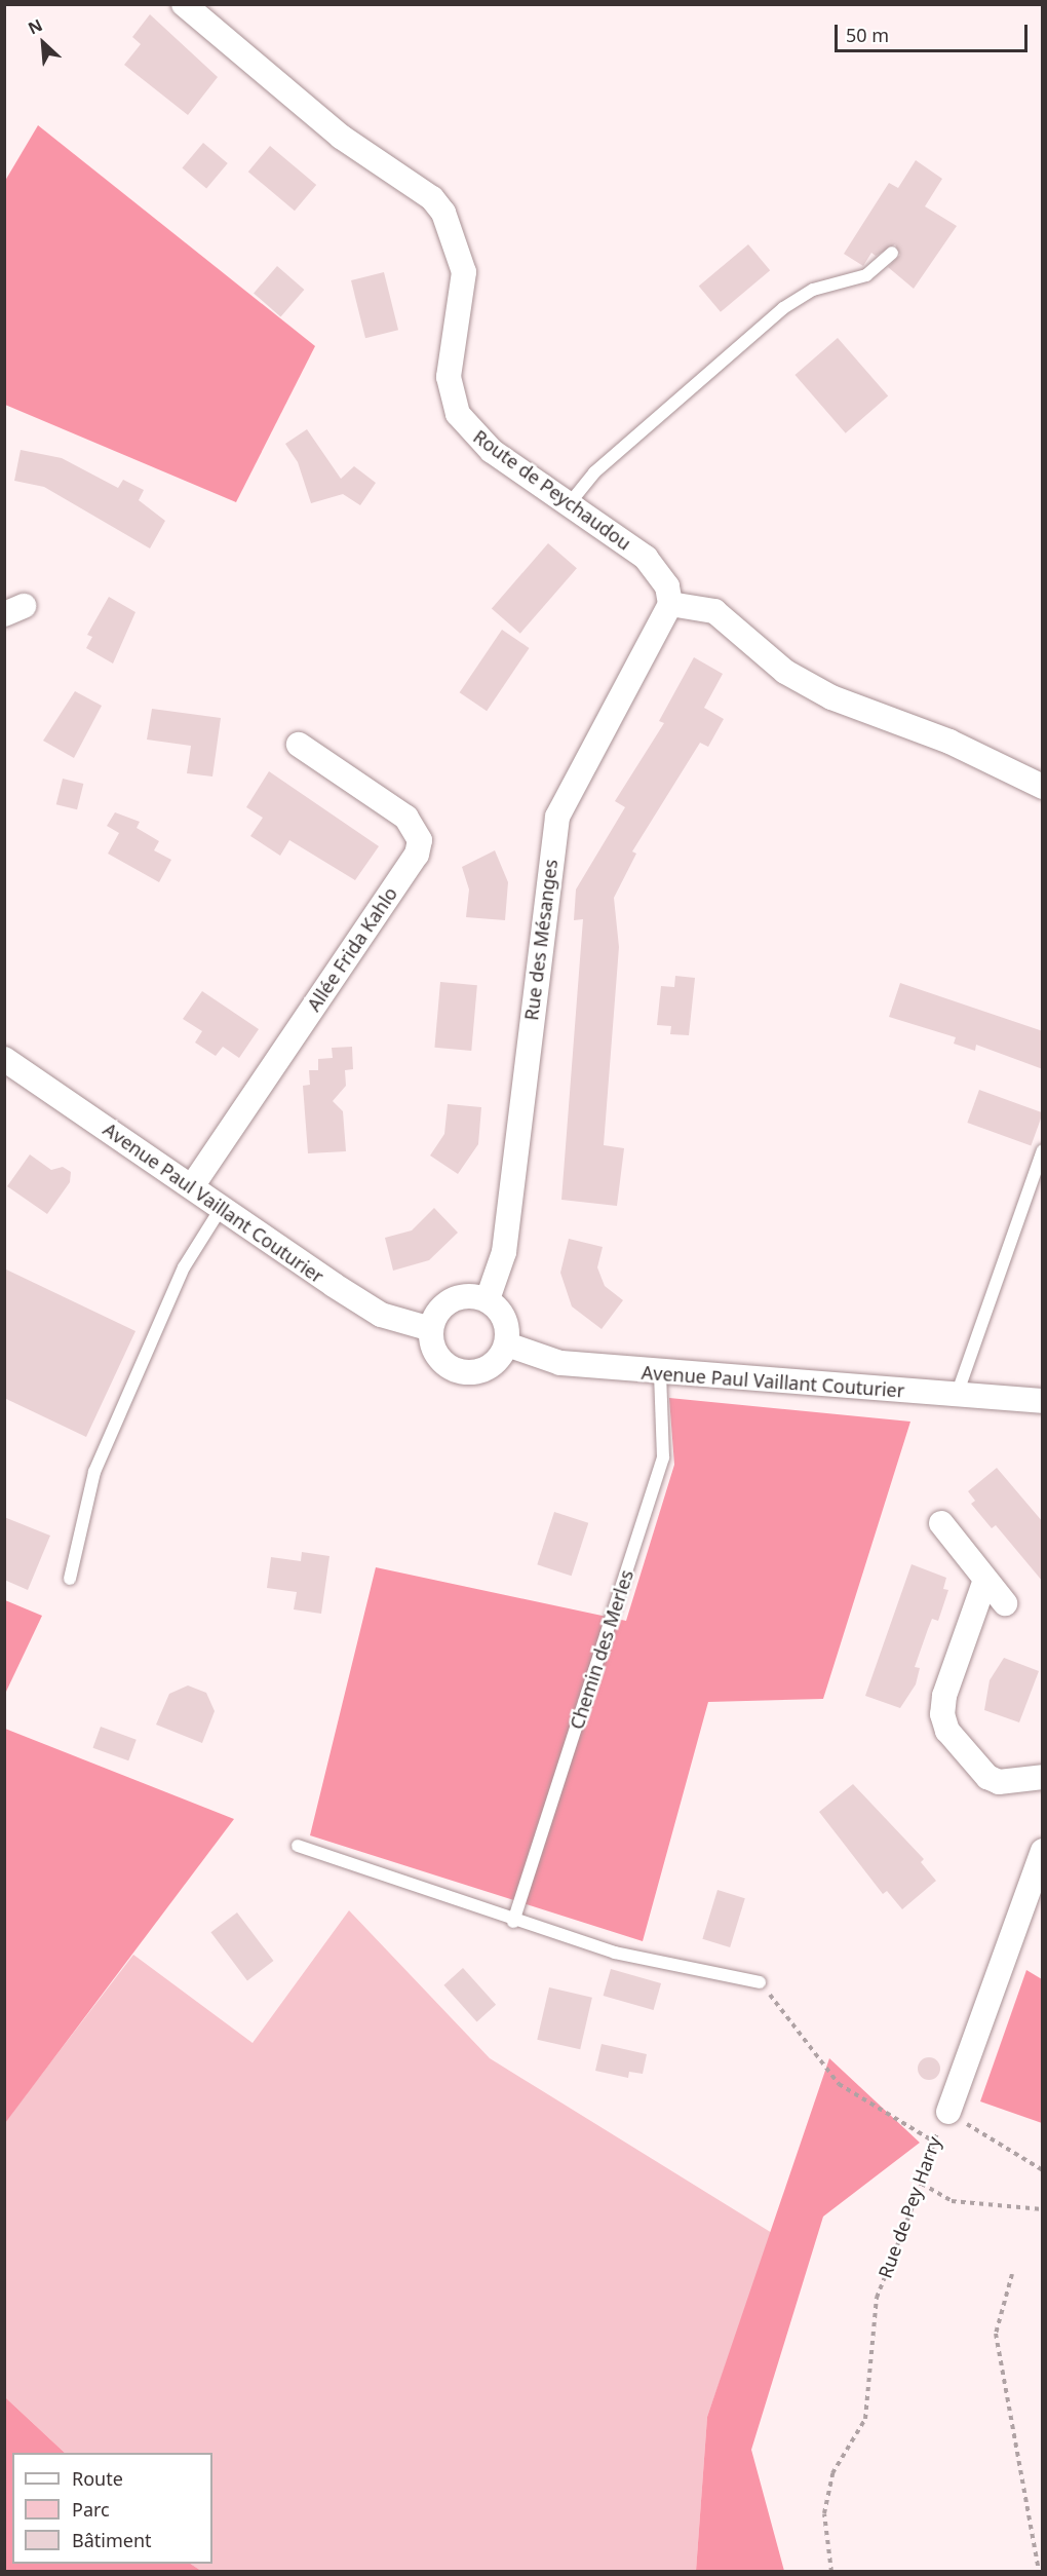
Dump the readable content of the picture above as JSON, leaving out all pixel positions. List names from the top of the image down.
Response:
{
  "streets": {
    "street": [
      "Route de Peychaudou",
      "Rue des Mésanges",
      "Allée Frida Kahlo",
      "Avenue Paul Vaillant Couturier"
    ],
    "lane": ["Chemin des Merles"],
    "path": ["Rue de Pey Harry"]
  },
  "crossings": [
    ["Route de Peychaudou", "Rue des Mésanges"],
    ["Rue des Mésanges", "Avenue Paul Vaillant Couturier"],
    ["Allée Frida Kahlo", "Avenue Paul Vaillant Couturier"],
    ["Avenue Paul Vaillant Couturier", "Chemin des Merles"]
  ],
  "legend": ["Route", "Parc", "Bâtiment"],
  "scale_bar": "50 m",
  "north": "top left"
}
